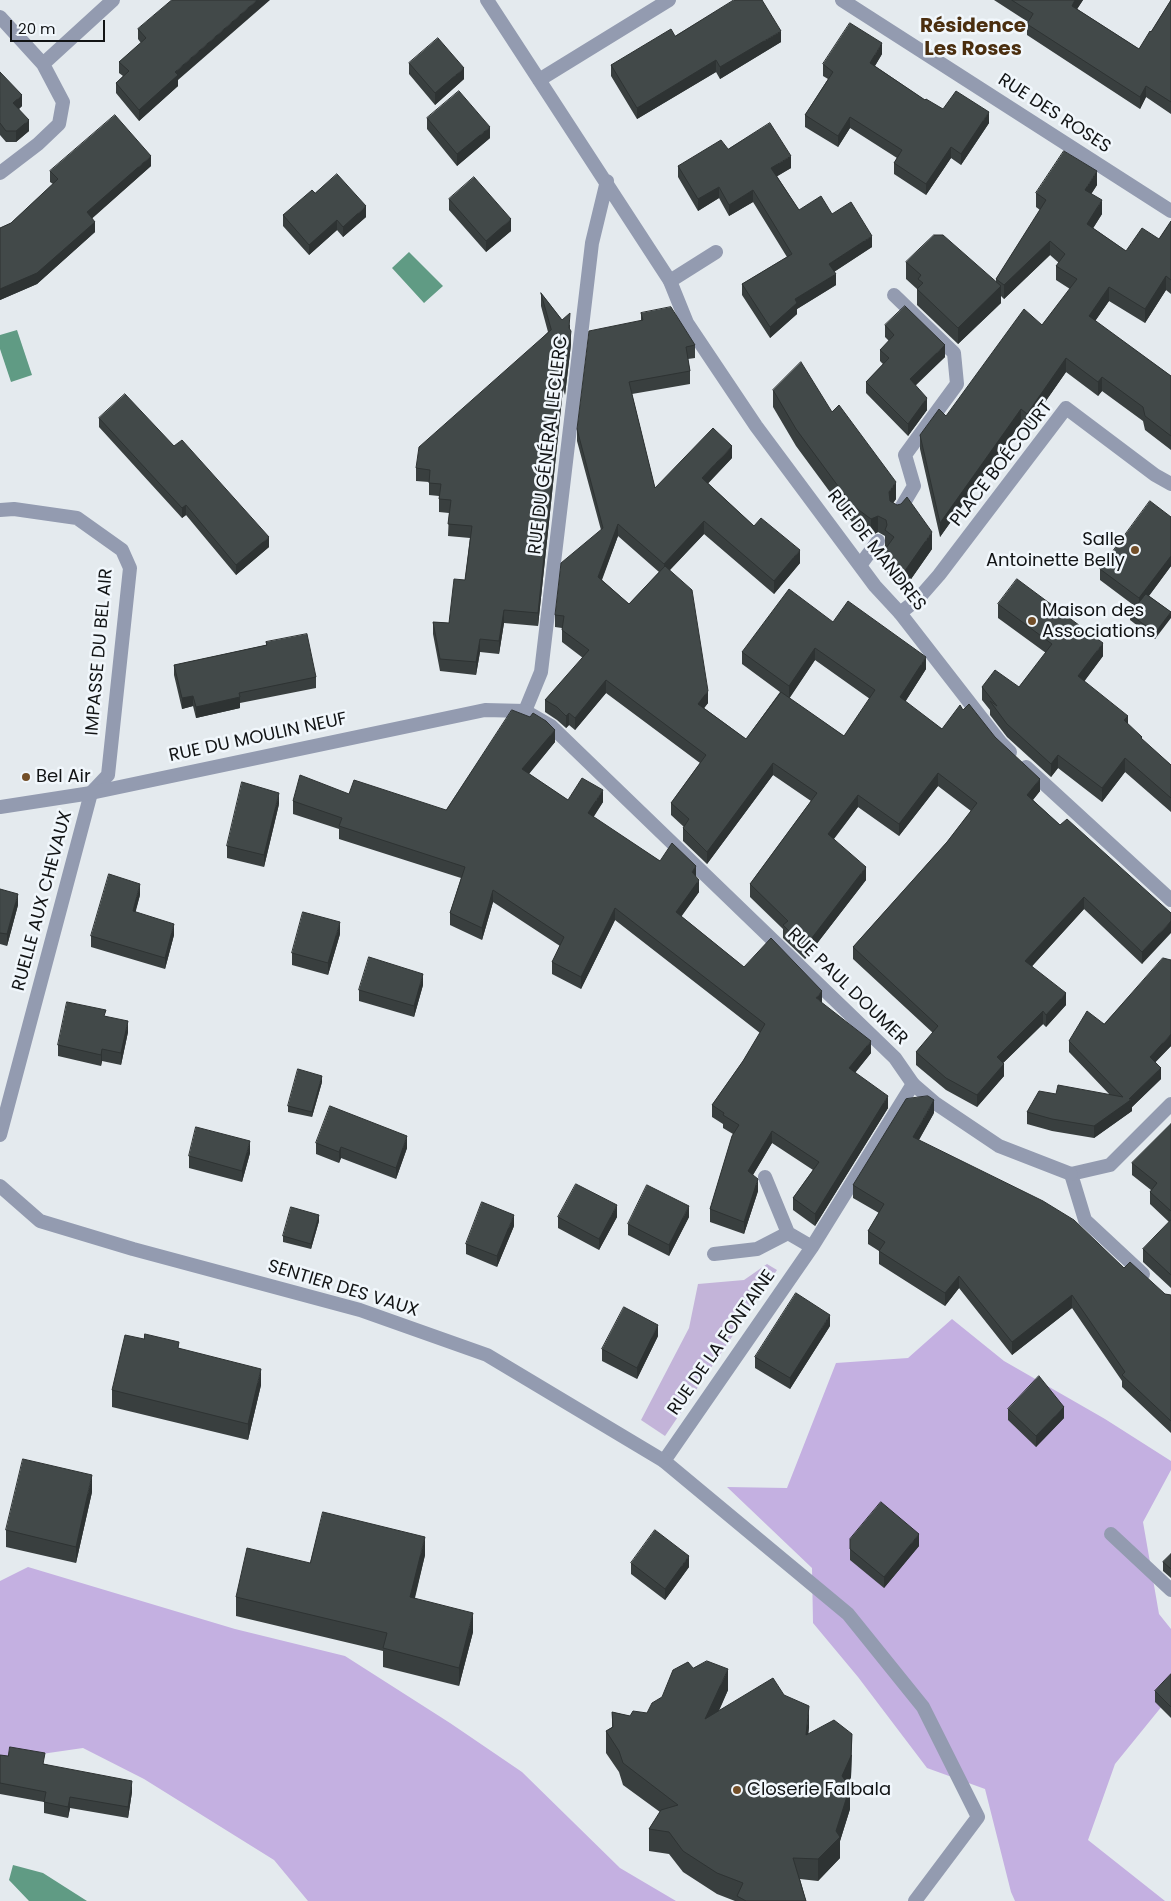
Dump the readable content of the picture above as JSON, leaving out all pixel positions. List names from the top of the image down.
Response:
{
  "streets": {
    "street": [
      "RUE DES ROSES",
      "RUE DU GÉNÉRAL LECLERC",
      "PLACE BOÉCOURT",
      "RUE DE MANDRES",
      "IMPASSE DU BEL AIR",
      "RUE DU MOULIN NEUF",
      "RUELLE AUX CHEVAUX",
      "RUE PAUL DOUMER",
      "SENTIER DES VAUX",
      "RUE DE LA FONTAINE"
    ]
  },
  "crossings": [
    ["RUE DU GÉNÉRAL LECLERC", "RUE DE MANDRES"],
    ["RUE DU GÉNÉRAL LECLERC", "RUE DU MOULIN NEUF"],
    ["RUE DU GÉNÉRAL LECLERC", "RUE PAUL DOUMER"],
    ["PLACE BOÉCOURT", "RUE DE MANDRES"],
    ["IMPASSE DU BEL AIR", "RUE DU MOULIN NEUF"],
    ["IMPASSE DU BEL AIR", "RUELLE AUX CHEVAUX"],
    ["RUE DU MOULIN NEUF", "RUELLE AUX CHEVAUX"],
    ["RUE DU MOULIN NEUF", "RUE PAUL DOUMER"],
    ["RUE PAUL DOUMER", "RUE DE LA FONTAINE"],
    ["SENTIER DES VAUX", "RUE DE LA FONTAINE"]
  ],
  "districts": ["Résidence Les Roses"],
  "places": [
    "Salle Antoinette Belly",
    "Maison des Associations",
    "Bel Air",
    "Closerie Falbala"
  ],
  "scale_bar": "20 m"
}
